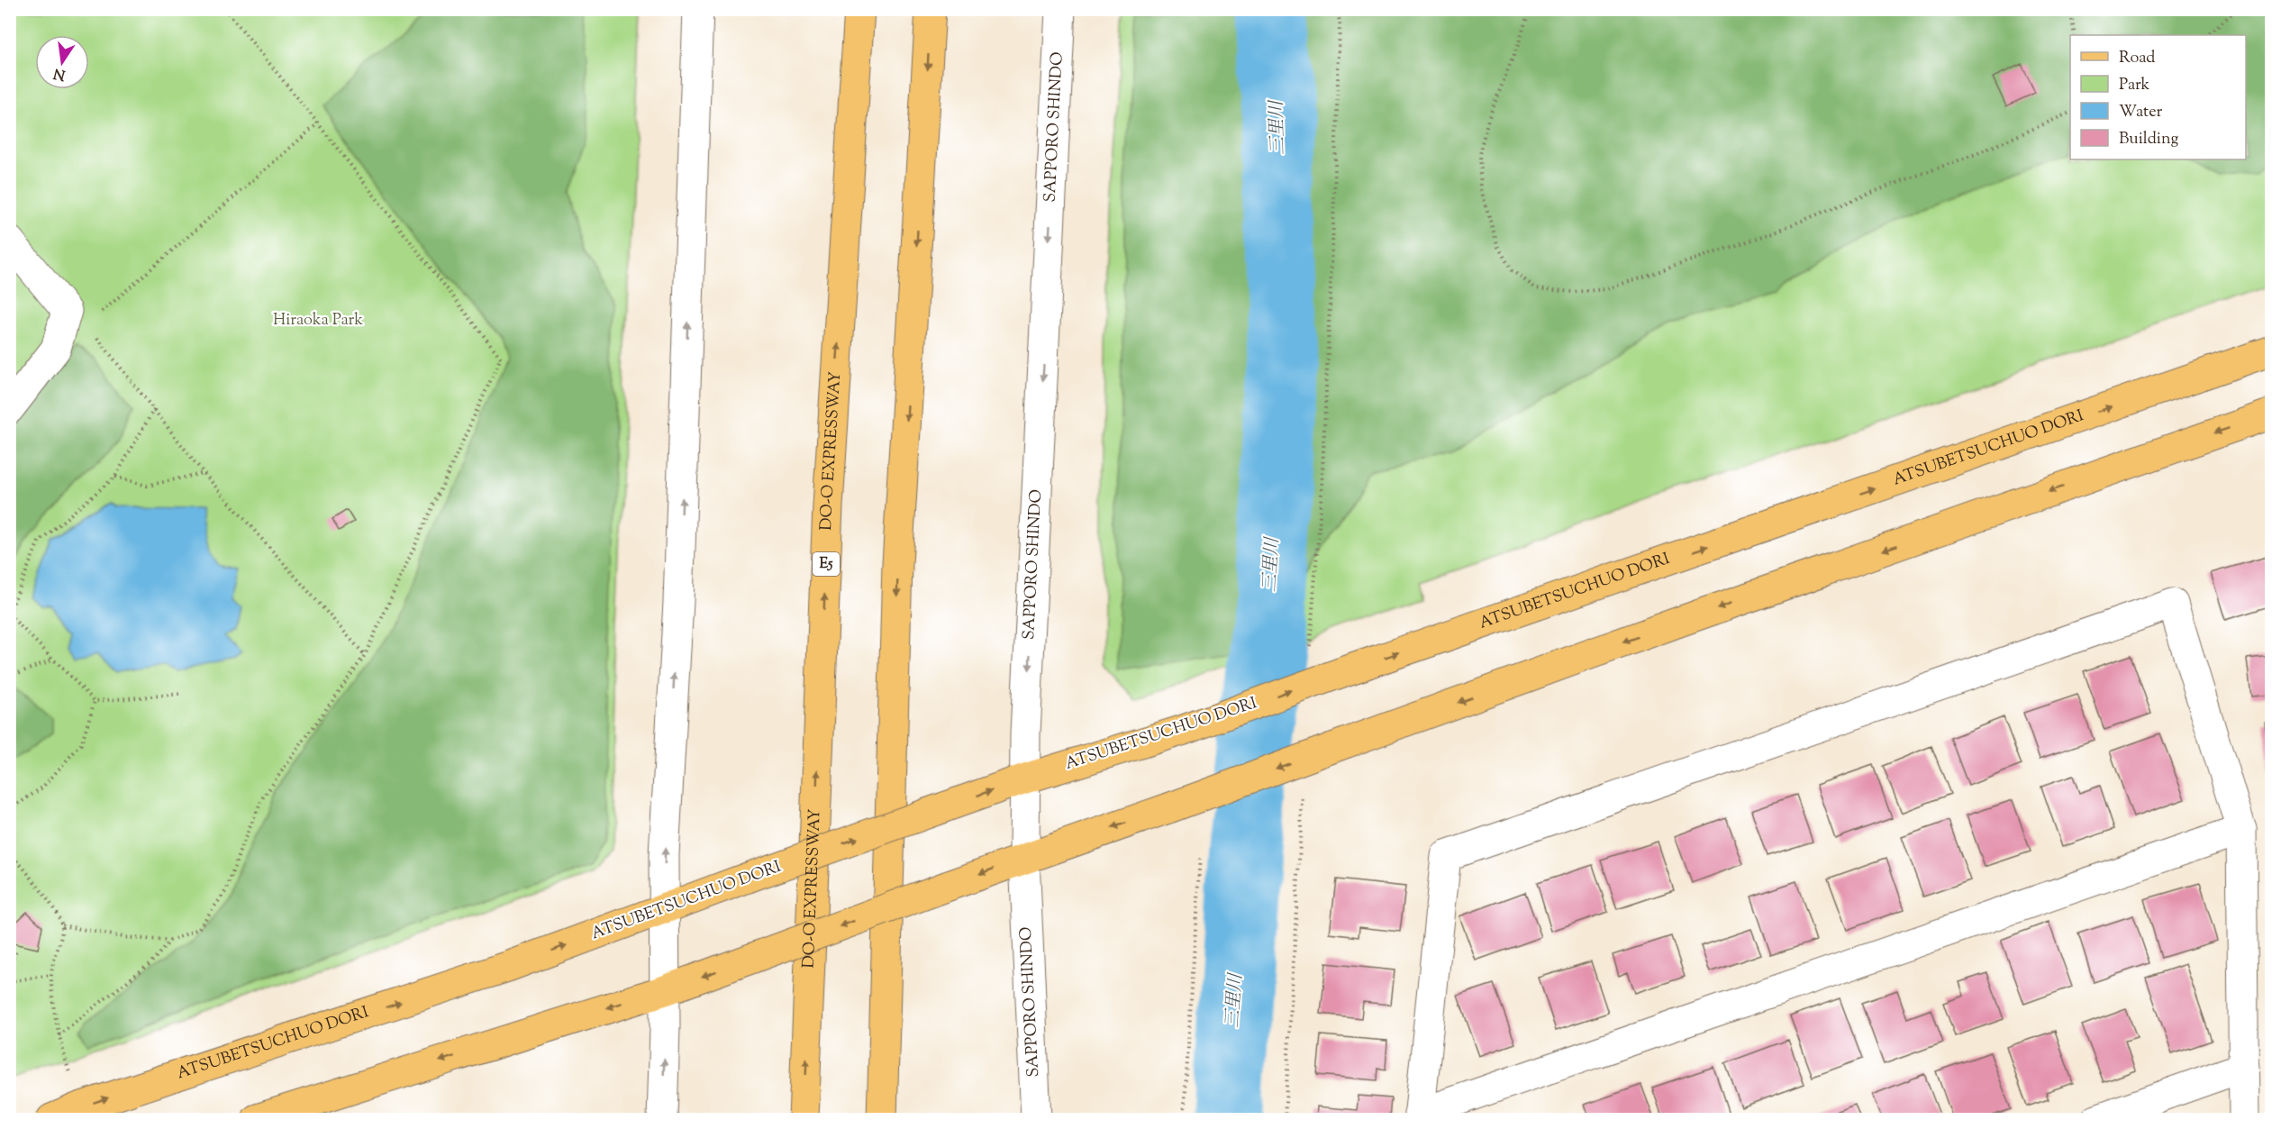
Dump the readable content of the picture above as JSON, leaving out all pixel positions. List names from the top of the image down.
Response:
{
  "streets": {
    "main road": ["ATSUBETSUCHUO DORI", "DO-O EXPRESSWAY", "E5"],
    "street": ["SAPPORO SHINDO"]
  },
  "crossings": [
    ["SAPPORO SHINDO", "ATSUBETSUCHUO DORI"]
  ],
  "one_way": ["SAPPORO SHINDO"],
  "water": ["三里川"],
  "parks": ["Hiraoka Park"],
  "legend": [
    "Road",
    "Park",
    "Water",
    "Building"
  ],
  "north": "bottom"
}
